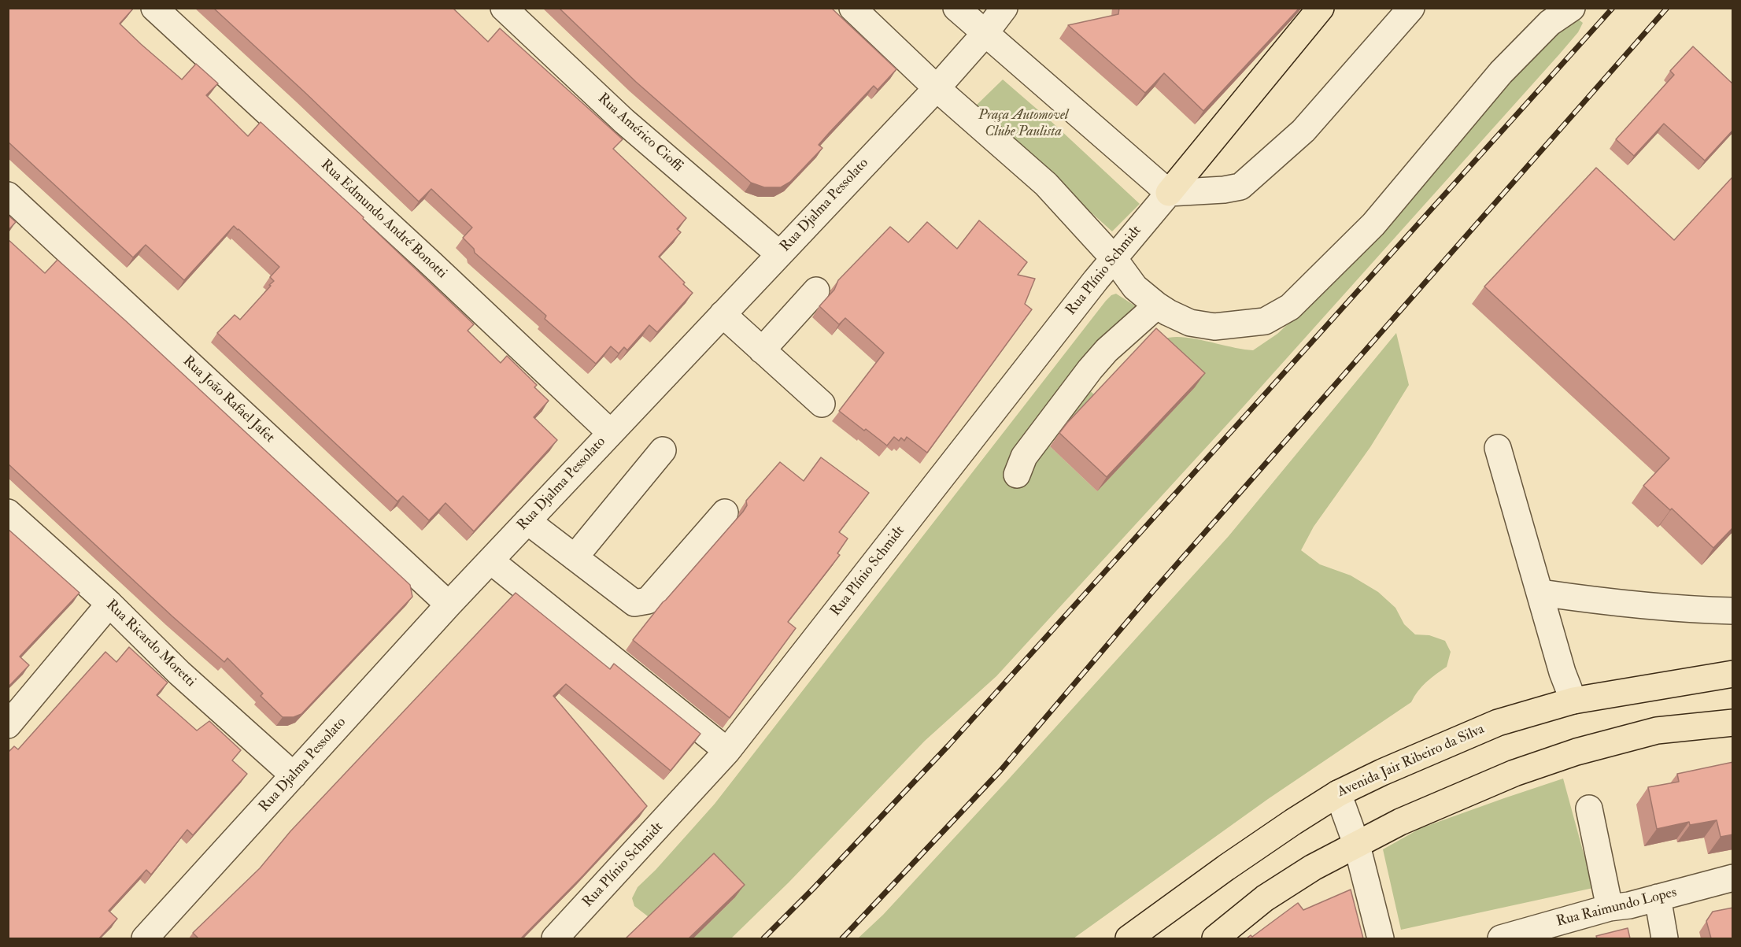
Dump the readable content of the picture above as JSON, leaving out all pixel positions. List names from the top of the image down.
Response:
{
  "streets": {
    "main road": ["Avenida Jair Ribeiro da Silva"],
    "street": [
      "Rua Américo Cioffi",
      "Rua Djalma Pessolato",
      "Rua Edmundo André Bonotti",
      "Rua Plínio Schmidt",
      "Rua João Rafael Jafet",
      "Rua Ricardo Moretti",
      "Rua Raimundo Lopes"
    ]
  },
  "crossings": [
    ["Rua Américo Cioffi", "Rua Djalma Pessolato"],
    ["Rua Djalma Pessolato", "Rua Edmundo André Bonotti"],
    ["Rua Djalma Pessolato", "Rua João Rafael Jafet"],
    ["Rua Djalma Pessolato", "Rua Ricardo Moretti"]
  ],
  "parks": ["Praça Automovel Clube Paulista"]
}
